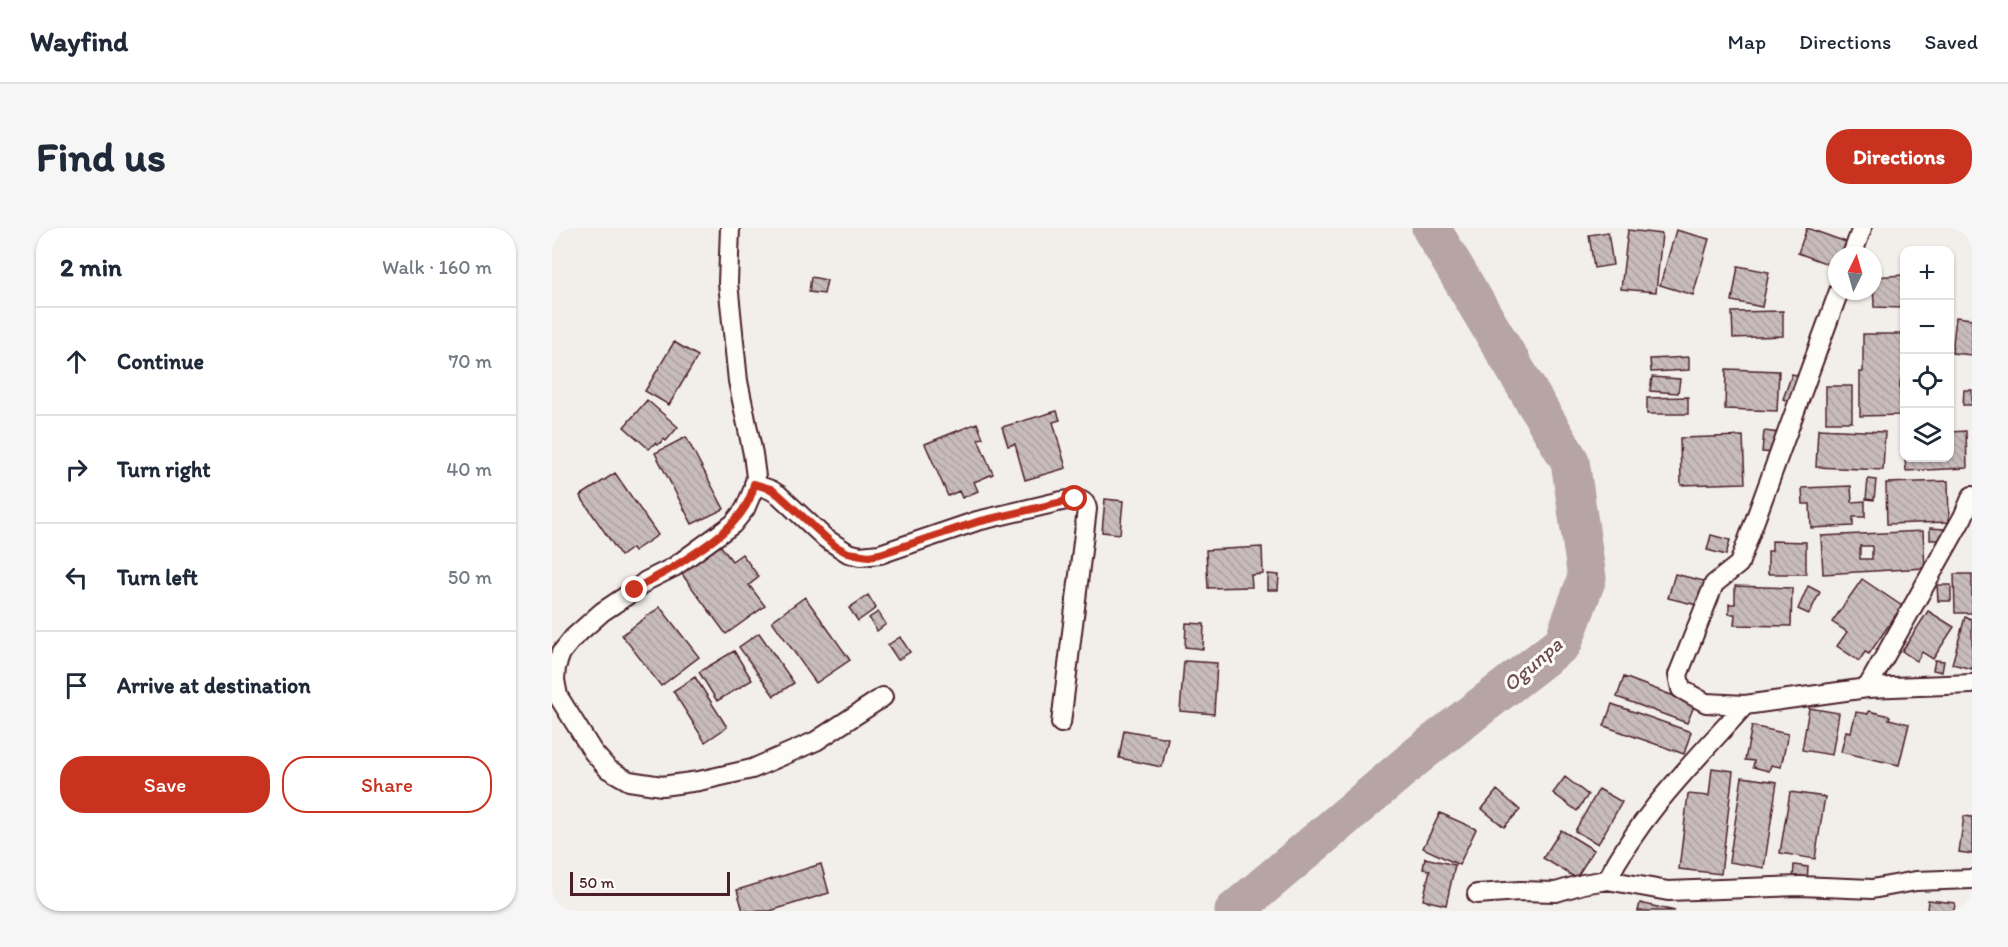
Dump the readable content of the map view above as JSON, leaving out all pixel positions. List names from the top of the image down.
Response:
{
  "water": ["Ogunpa"],
  "scale_bar": "50 m",
  "north": "top",
  "page": {
    "header": "Wayfind",
    "nav": ["Map", "Directions", "Saved"],
    "buttons": [
      "Directions",
      ["Save", "Share"]
    ],
    "title": "Find us",
    "heading": ["2 min", "Walk · 160 m"],
    "map_buttons": ["+", "−"],
    "list": [
      ["Continue", "70 m"],
      ["Turn right", "40 m"],
      ["Turn left", "50 m"],
      "Arrive at destination"
    ],
    "scale": "50 m"
  }
}
